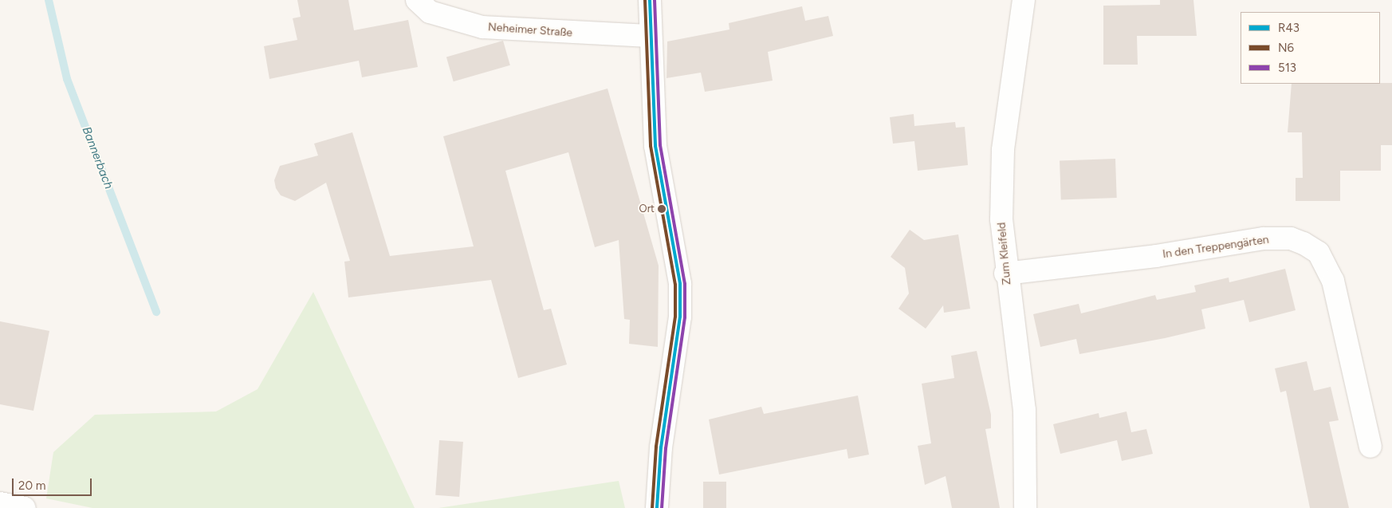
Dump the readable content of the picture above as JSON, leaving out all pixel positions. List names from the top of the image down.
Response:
{
  "streets": {
    "street": ["Neheimer Straße", "In den Treppengärten", "Zum Kleifeld"]
  },
  "crossings": [
    ["In den Treppengärten", "Zum Kleifeld"]
  ],
  "water": ["Bannerbach"],
  "places": ["Ort"],
  "lines": ["transit line R43", "transit line N6", "transit line 513"],
  "legend": ["R43", "N6", "513"],
  "scale_bar": "20 m"
}
